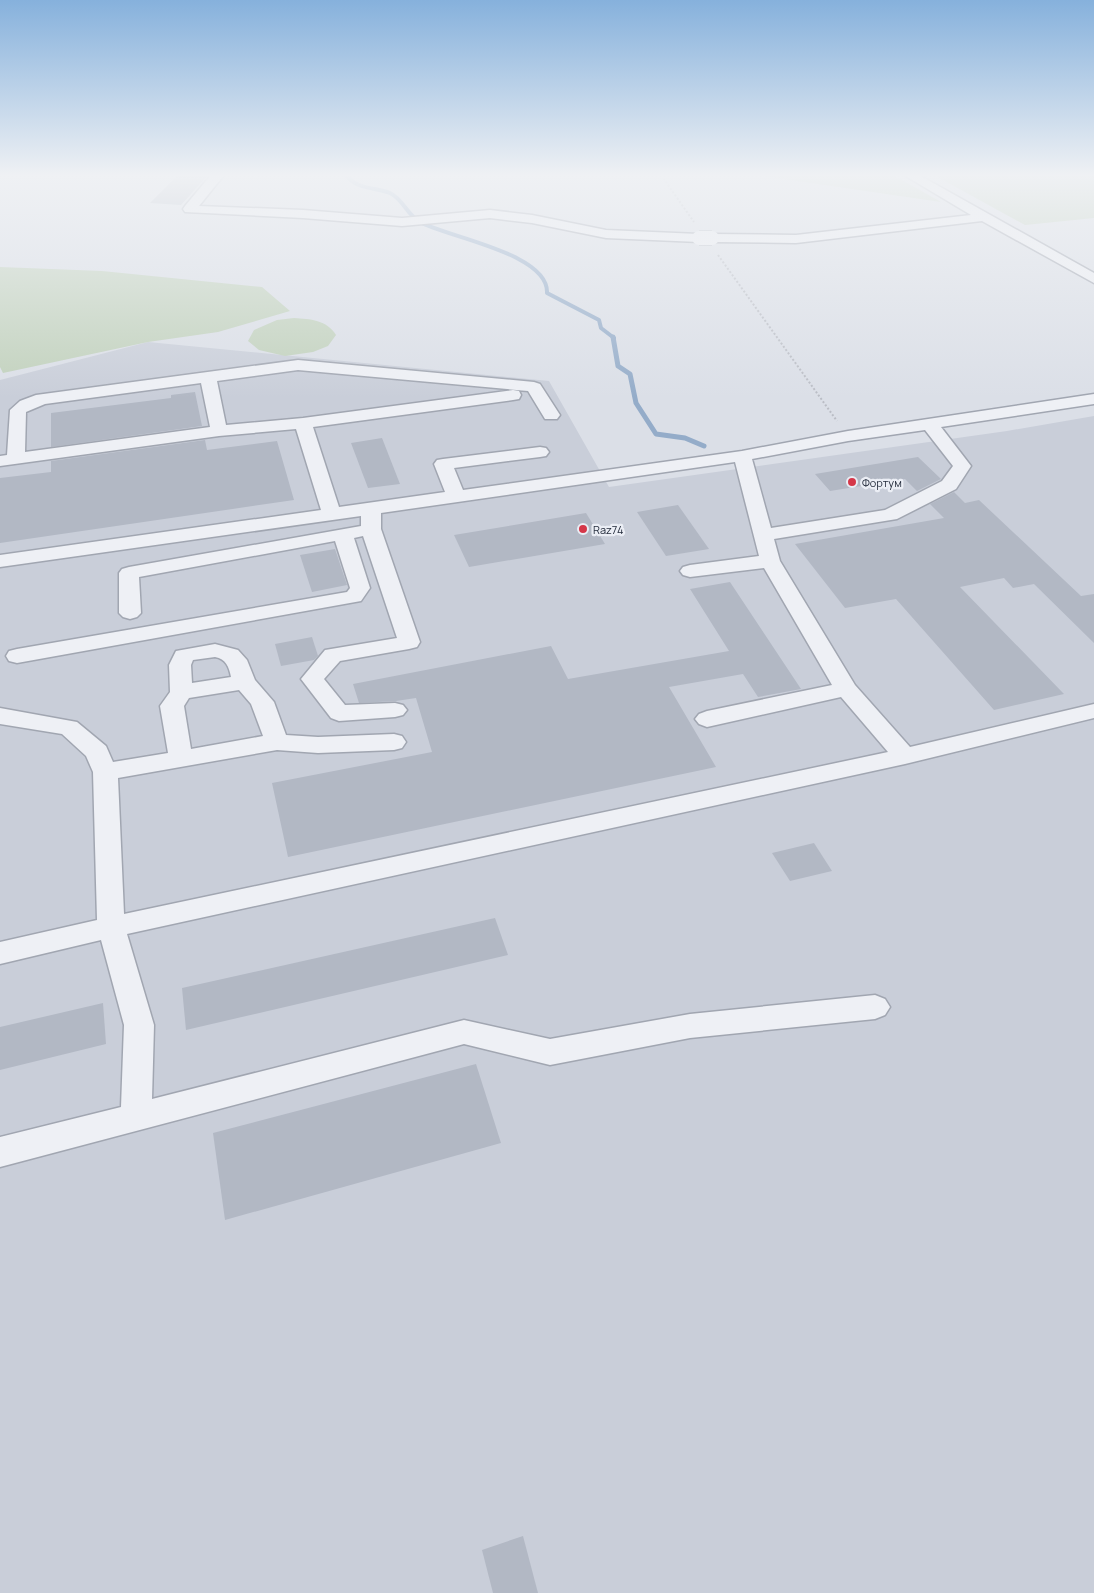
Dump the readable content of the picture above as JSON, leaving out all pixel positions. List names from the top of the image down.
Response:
{
  "places": ["Фортум", "Raz74"]
}
